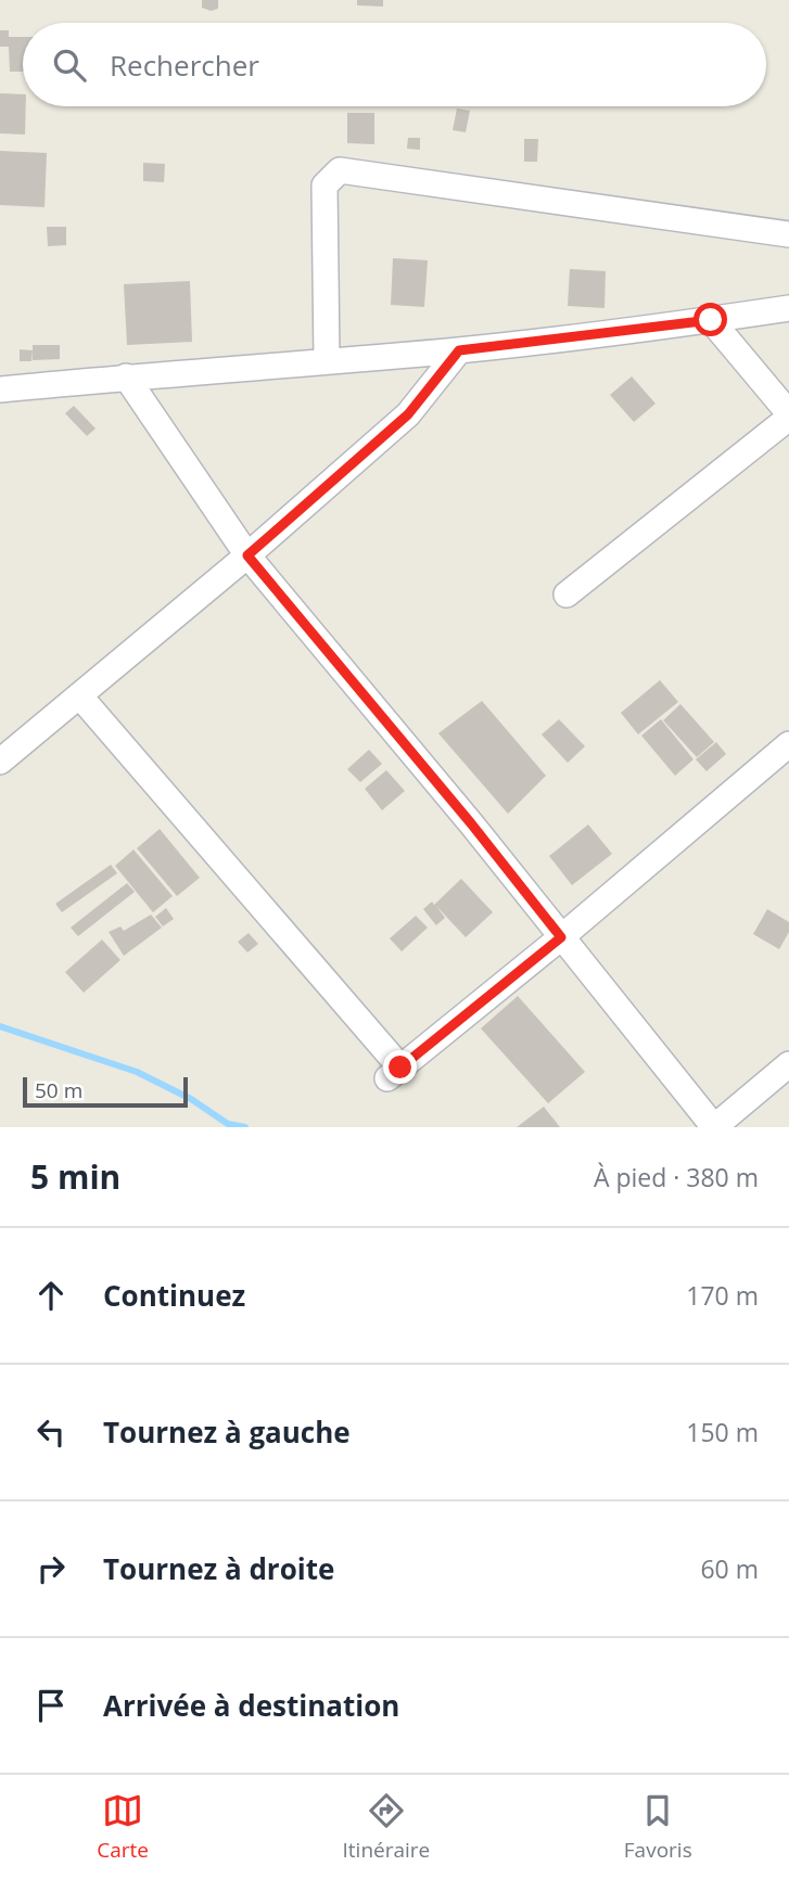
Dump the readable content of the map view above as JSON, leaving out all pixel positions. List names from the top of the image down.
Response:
{
  "scale_bar": "50 m",
  "page": {
    "search": "Rechercher",
    "scale": "50 m",
    "heading": ["5 min", "À pied · 380 m"],
    "list": [
      ["Continuez", "170 m"],
      ["Tournez à gauche", "150 m"],
      ["Tournez à droite", "60 m"],
      "Arrivée à destination"
    ],
    "nav": ["Carte", "Itinéraire", "Favoris"]
  }
}
